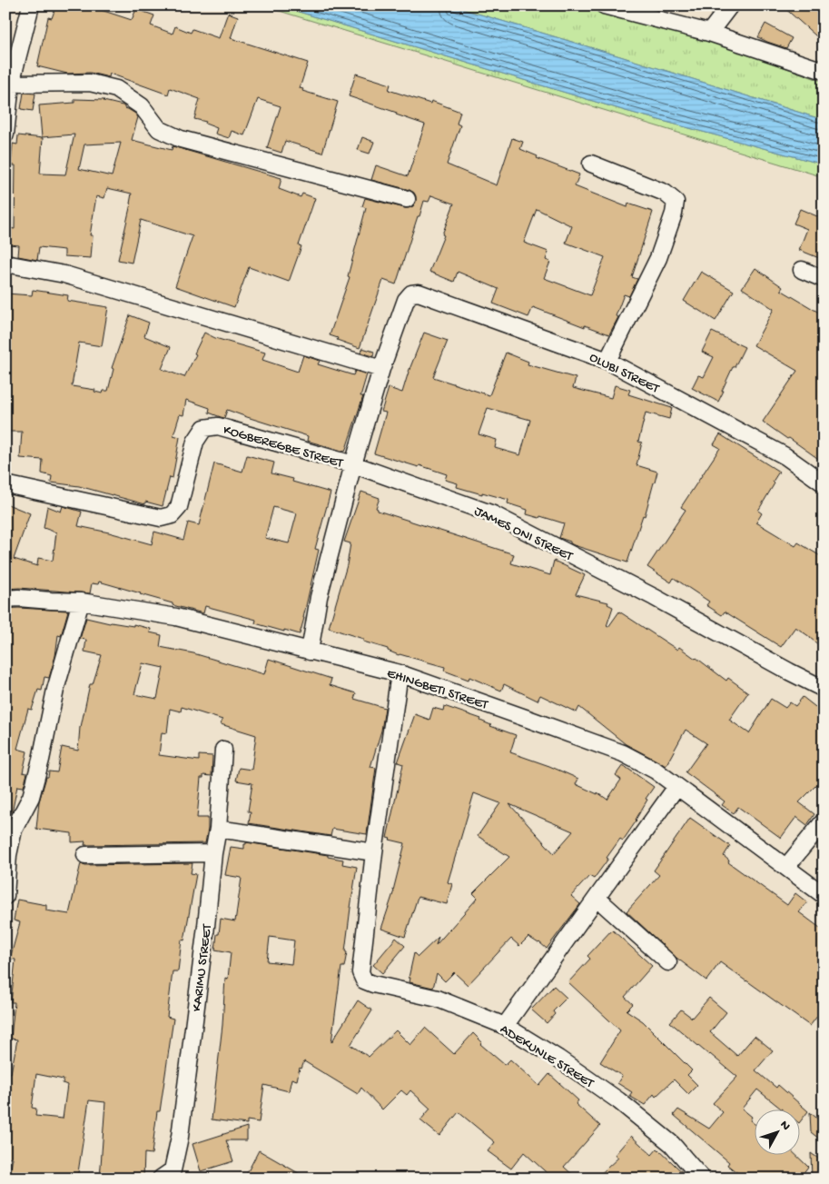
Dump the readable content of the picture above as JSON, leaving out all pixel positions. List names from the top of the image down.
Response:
{
  "streets": {
    "street": [
      "OLUBI STREET",
      "KOGBEREGBE STREET",
      "JAMES ONI STREET",
      "EHINGBETI STREET",
      "KARIMU STREET",
      "ADEKUNLE STREET"
    ]
  },
  "crossings": [
    ["KOGBEREGBE STREET", "JAMES ONI STREET"],
    ["KOGBEREGBE STREET", "EHINGBETI STREET"]
  ],
  "north": "top right"
}
